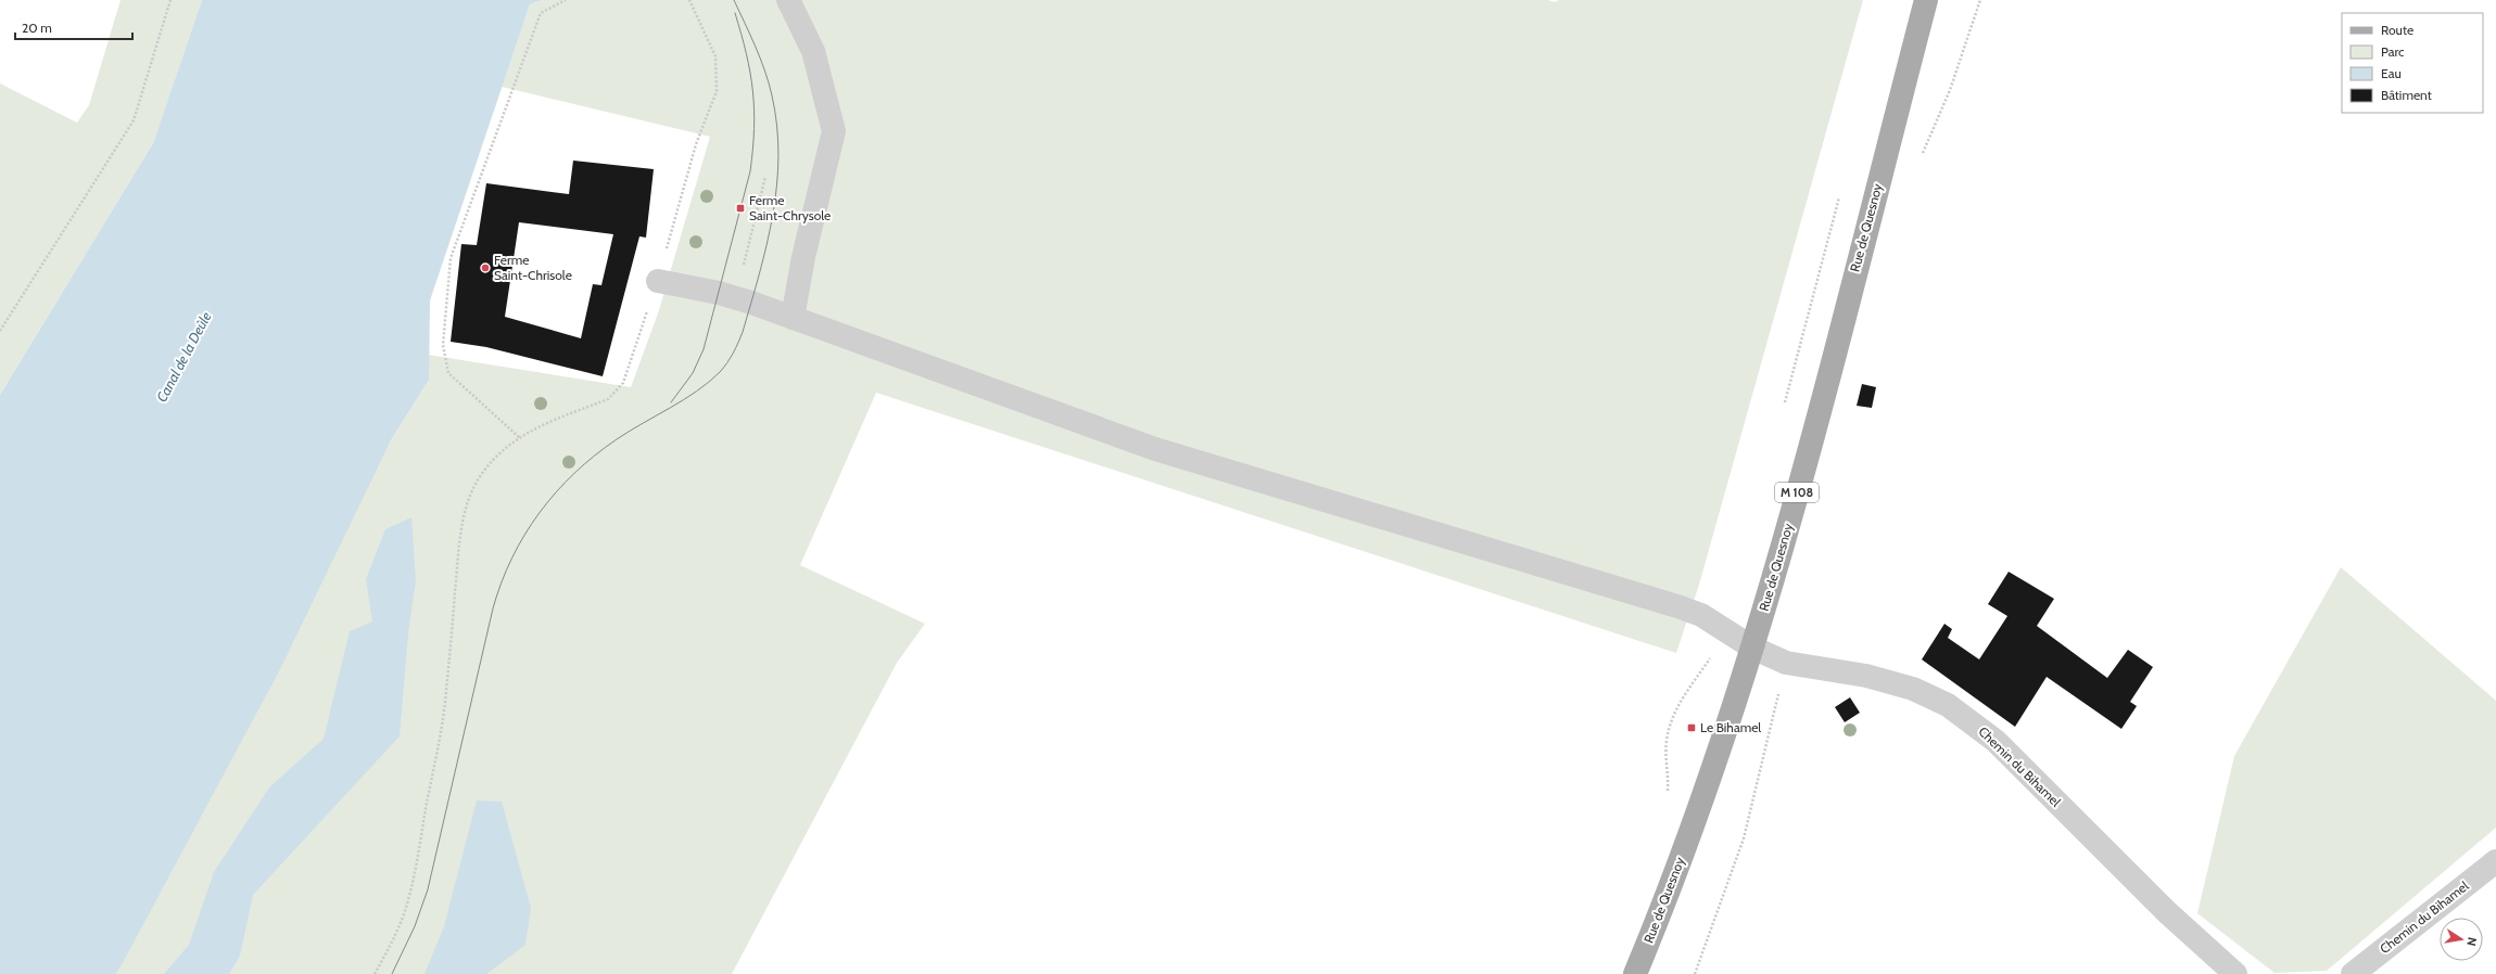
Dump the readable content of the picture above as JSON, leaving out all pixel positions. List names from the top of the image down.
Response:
{
  "streets": {
    "main road": ["Rue de Quesnoy", "M 108"],
    "street": ["Chemin du Bihamel"]
  },
  "crossings": [
    ["Rue de Quesnoy", "Chemin du Bihamel"]
  ],
  "water": ["Canal de la Deûle"],
  "places": {
    "transit": ["Ferme Saint-Chrysole", "Le Bihamel"],
    "other": ["Ferme Saint-Chrisole"]
  },
  "legend": [
    "Route",
    "Parc",
    "Eau",
    "Bâtiment"
  ],
  "scale_bar": "20 m",
  "north": "right"
}
